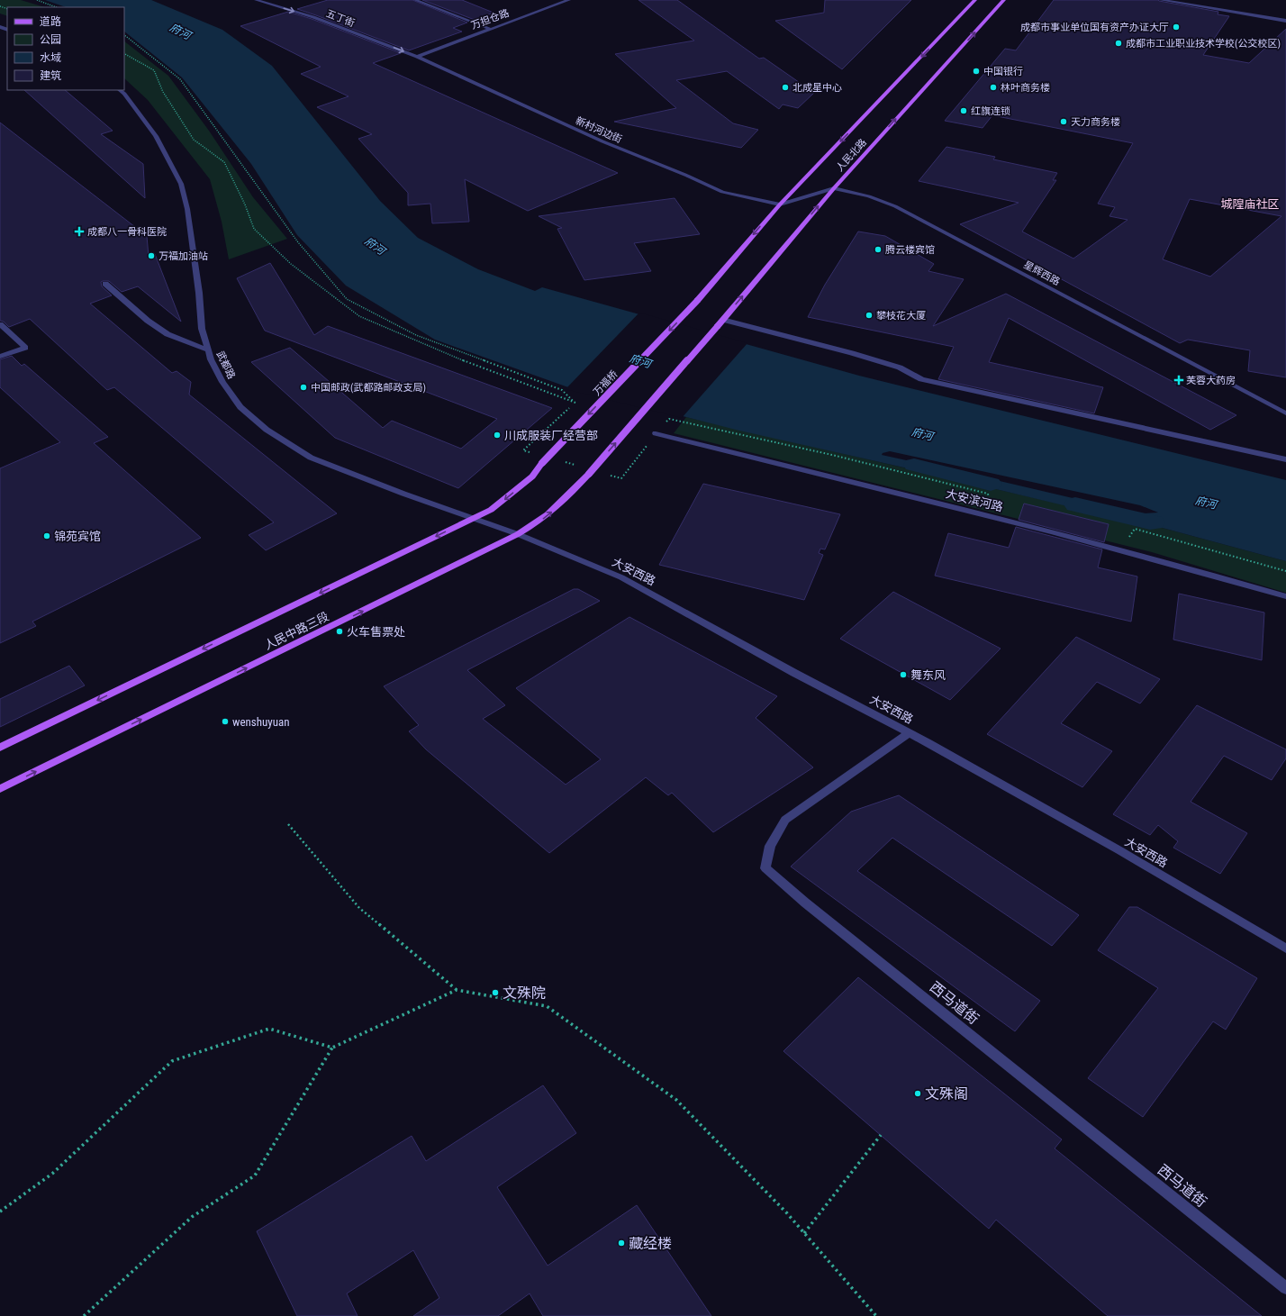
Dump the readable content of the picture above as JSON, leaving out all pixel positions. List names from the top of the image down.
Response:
{
  "streets": {
    "main road": ["人民北路", "万福桥", "人民中路三段"],
    "street": [
      "五丁街",
      "万担仓路",
      "新村河边街",
      "星辉西路",
      "武都路",
      "大安滨河路",
      "大安西路",
      "西马道街"
    ]
  },
  "crossings": [
    ["五丁街", "万担仓路"],
    ["五丁街", "新村河边街"],
    ["万担仓路", "新村河边街"],
    ["新村河边街", "人民北路"],
    ["新村河边街", "星辉西路"],
    ["人民北路", "星辉西路"],
    ["人民北路", "万福桥"],
    ["人民北路", "人民中路三段"],
    ["武都路", "大安西路"],
    ["武都路", "人民中路三段"],
    ["万福桥", "人民中路三段"],
    ["大安西路", "人民中路三段"],
    ["大安西路", "西马道街"]
  ],
  "one_way": ["五丁街", "万福桥"],
  "districts": ["城隍庙社区"],
  "water": ["府河"],
  "places": {
    "other": [
      "成都市事业单位国有资产办证大厅",
      "成都市工业职业技术学校(公交校区)",
      "中国银行",
      "北成星中心",
      "林叶商务楼",
      "红旗连锁",
      "天力商务楼",
      "腾云楼宾馆",
      "万福加油站",
      "攀枝花大厦",
      "中国邮政(武都路邮政支局)",
      "川成服装厂经营部",
      "锦苑宾馆",
      "火车售票处",
      "舞东风",
      "wenshuyuan",
      "文殊院",
      "文殊阁",
      "藏经楼"
    ],
    "health": ["成都八一骨科医院", "芙蓉大药房"]
  },
  "legend": [
    "道路",
    "公园",
    "水域",
    "建筑"
  ]
}
